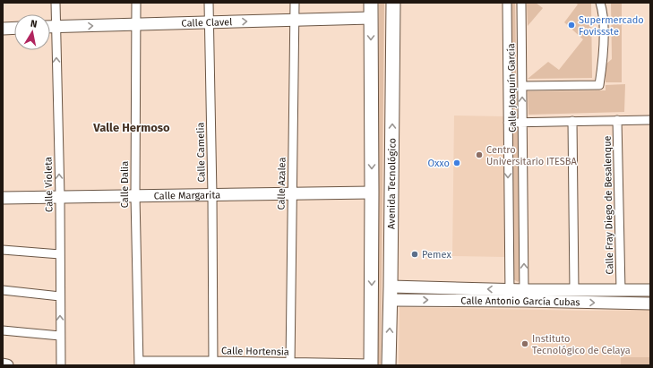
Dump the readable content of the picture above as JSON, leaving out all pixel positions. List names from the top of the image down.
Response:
{
  "streets": {
    "main road": ["Avenida Tecnológico"],
    "street": [
      "Calle Clavel",
      "Calle Joaquín García",
      "Calle Camelia",
      "Calle Azalea",
      "Calle Violeta",
      "Calle Dalia",
      "Calle Margarita",
      "Calle Fray Diego de Besalenque",
      "Calle Antonio García Cubas",
      "Calle Hortensia"
    ]
  },
  "crossings": [
    ["Calle Clavel", "Calle Camelia"],
    ["Calle Clavel", "Calle Azalea"],
    ["Calle Clavel", "Calle Violeta"],
    ["Calle Clavel", "Calle Dalia"],
    ["Calle Clavel", "Avenida Tecnológico"],
    ["Calle Joaquín García", "Calle Antonio García Cubas"],
    ["Calle Camelia", "Calle Margarita"],
    ["Calle Camelia", "Calle Hortensia"],
    ["Calle Azalea", "Calle Margarita"],
    ["Calle Azalea", "Calle Hortensia"],
    ["Calle Violeta", "Calle Margarita"],
    ["Calle Dalia", "Calle Margarita"],
    ["Calle Dalia", "Calle Hortensia"],
    ["Avenida Tecnológico", "Calle Margarita"],
    ["Avenida Tecnológico", "Calle Antonio García Cubas"],
    ["Avenida Tecnológico", "Calle Hortensia"],
    ["Calle Fray Diego de Besalenque", "Calle Antonio García Cubas"]
  ],
  "one_way": ["Calle Clavel", "Calle Violeta"],
  "districts": ["Valle Hermoso"],
  "places": [
    "Supermercado Fovissste",
    "Centro Universitario ITESBA",
    "Oxxo",
    "Pemex",
    "Instituto Tecnológico de Celaya"
  ],
  "north": "top"
}
